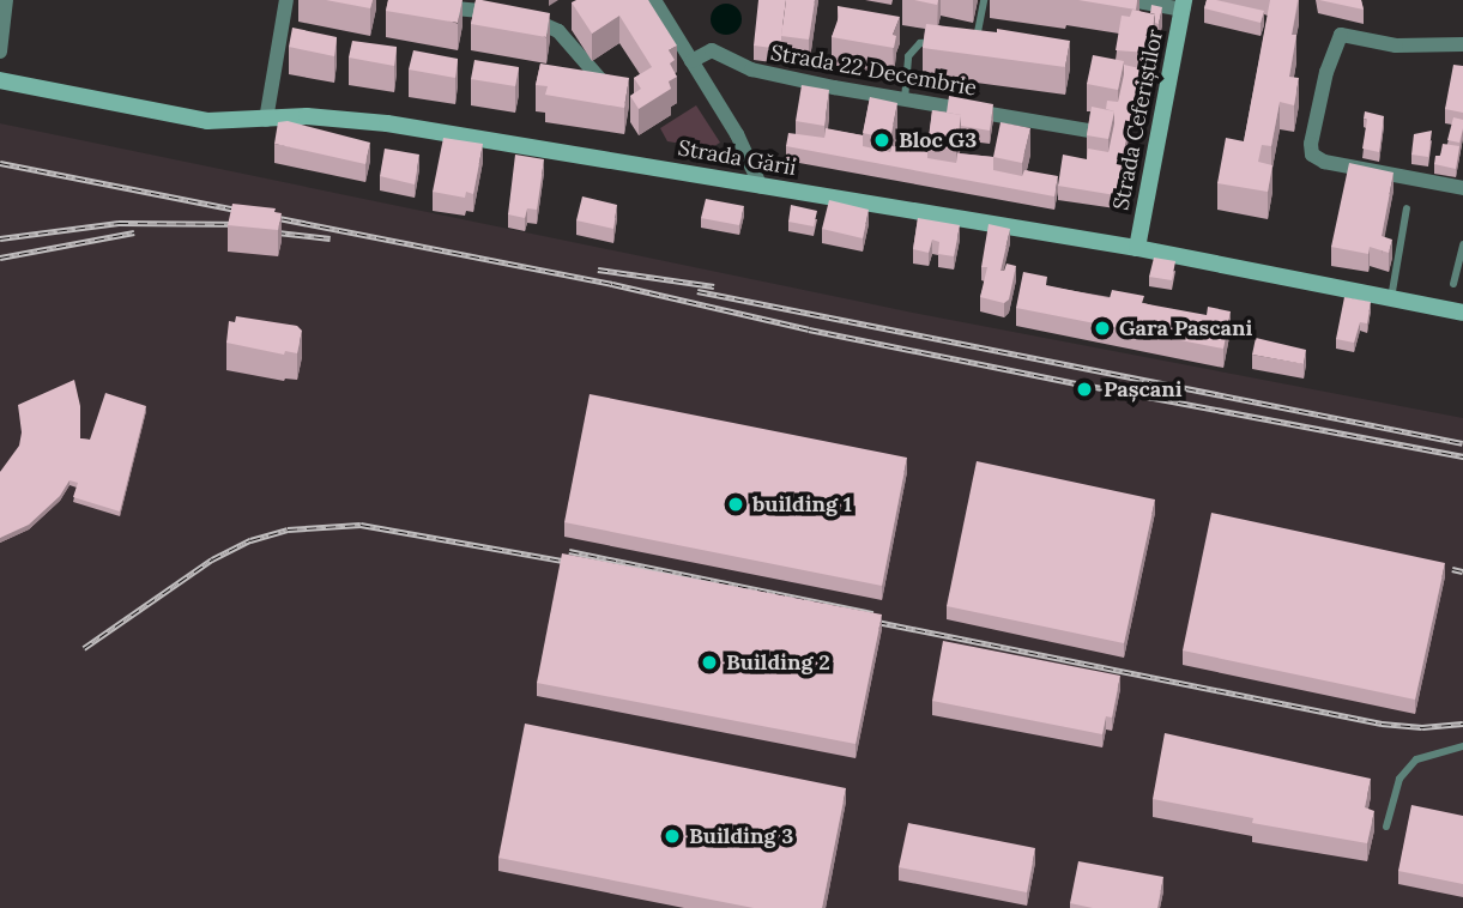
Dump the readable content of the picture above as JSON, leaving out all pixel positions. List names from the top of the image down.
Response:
{
  "streets": {
    "street": ["Strada 22 Decembrie", "Strada Ceferiștilor", "Strada Gării"]
  },
  "crossings": [
    ["Strada Ceferiștilor", "Strada Gării"]
  ],
  "places": [
    "Bloc G3",
    "Gara Pascani",
    "Pașcani",
    "building 1",
    "Building 2",
    "Building 3"
  ]
}
